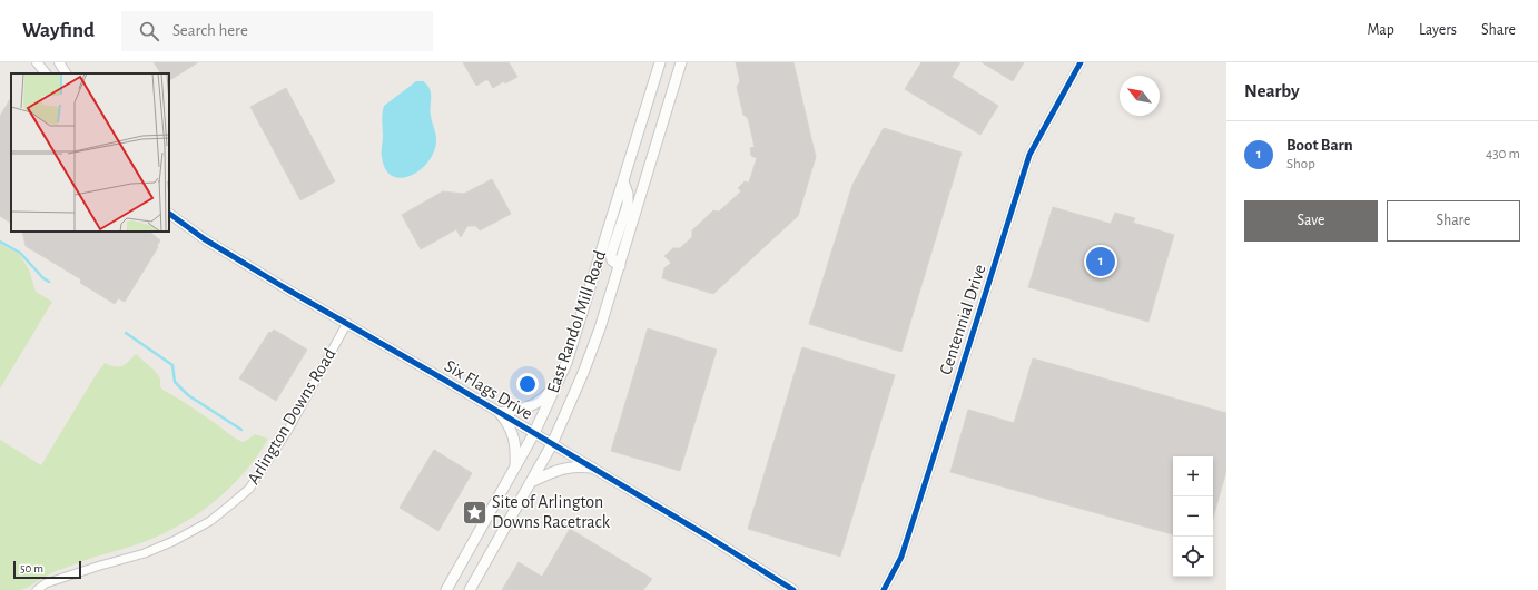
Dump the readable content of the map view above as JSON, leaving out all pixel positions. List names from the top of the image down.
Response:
{
  "streets": {
    "main road": ["East Randol Mill Road"],
    "street": ["Centennial Drive", "Six Flags Drive", "Arlington Downs Road"]
  },
  "crossings": [
    ["East Randol Mill Road", "Six Flags Drive"],
    ["Six Flags Drive", "Arlington Downs Road"]
  ],
  "places": {
    "place": ["Site of Arlington Downs Racetrack"]
  },
  "scale_bar": "50 m",
  "north": "top left",
  "page": {
    "header": "Wayfind",
    "search": "Search here",
    "nav": ["Map", "Layers", "Share"],
    "heading": "Nearby",
    "list": [
      {
        "mark": "1",
        "name": "Boot Barn",
        "note": "Shop",
        "value": "430 m"
      }
    ],
    "buttons": ["Save", "Share"],
    "pins": "1",
    "map_buttons": ["+", "−"],
    "scale": "50 m"
  }
}
